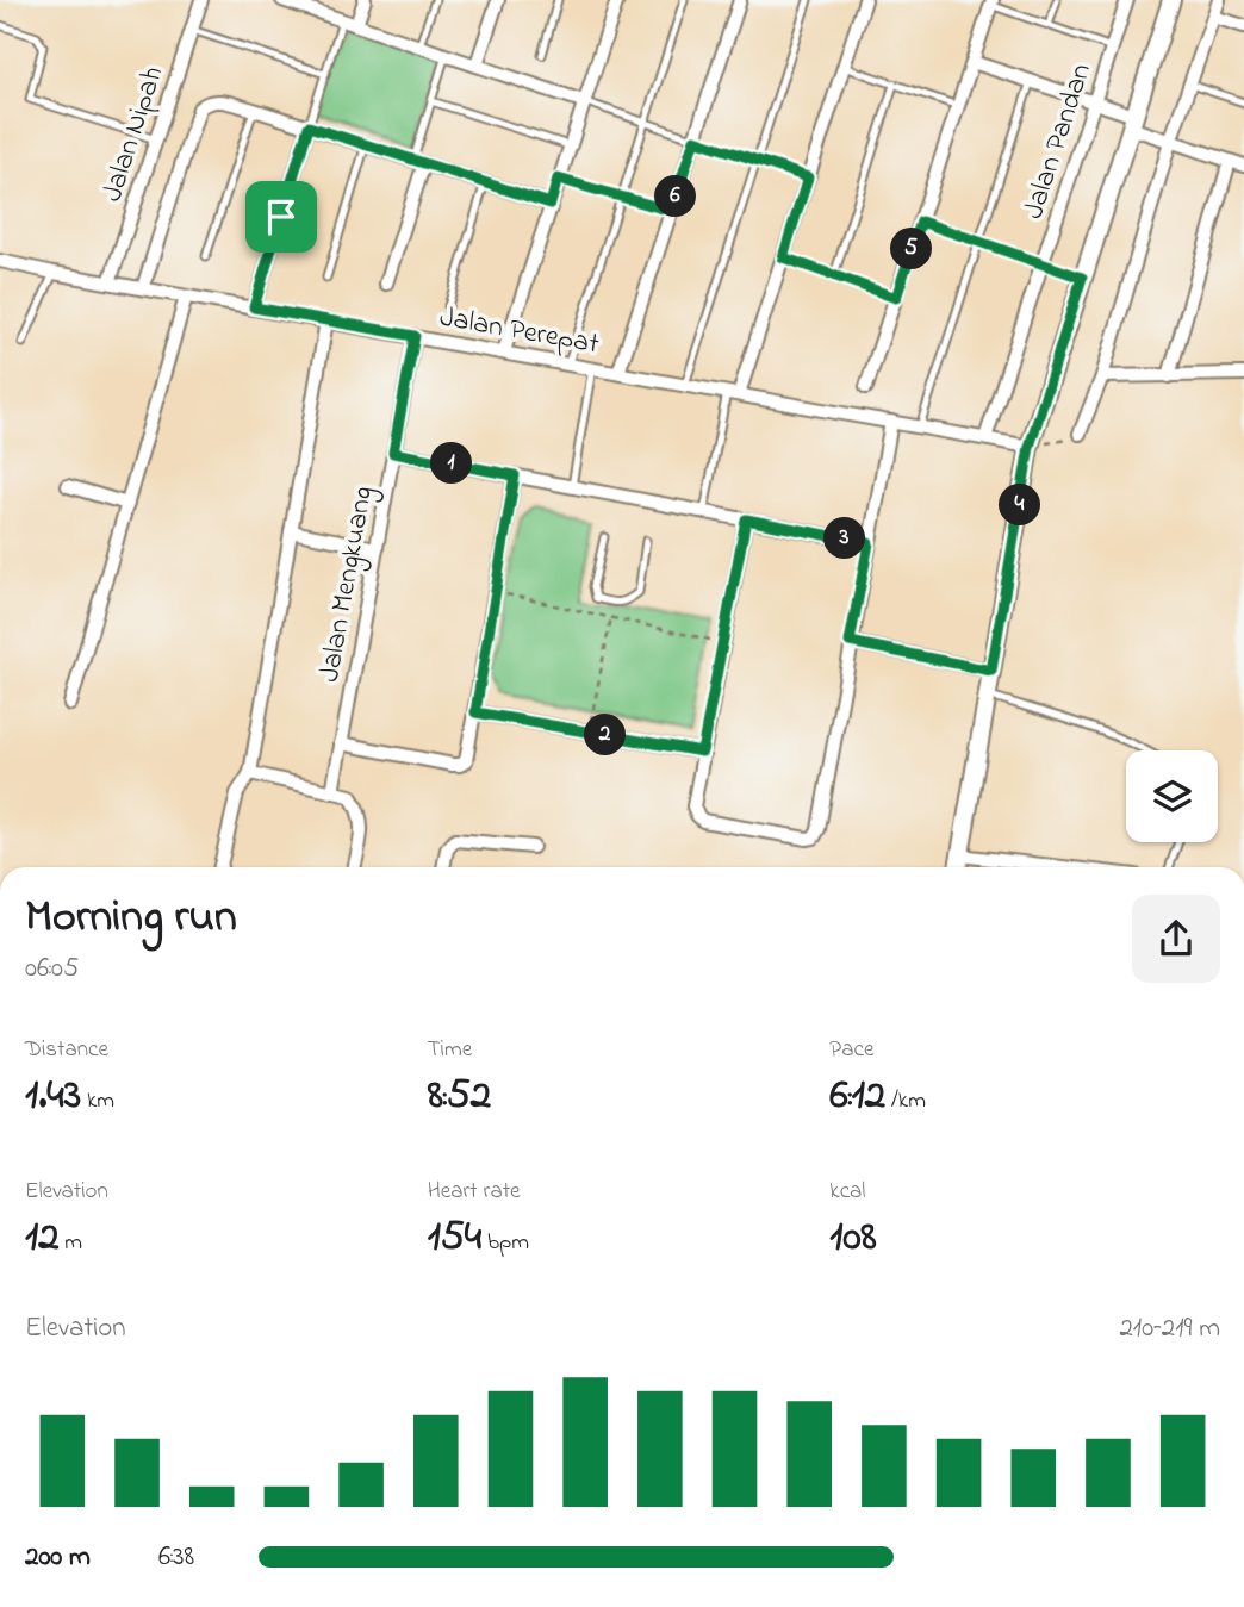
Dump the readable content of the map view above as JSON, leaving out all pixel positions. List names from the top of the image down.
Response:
{
  "streets": {
    "street": [
      "Jalan Nipah",
      "Jalan Pandan",
      "Jalan Perepat",
      "Jalan Mengkuang"
    ]
  },
  "crossings": [
    ["Jalan Nipah", "Jalan Perepat"],
    ["Jalan Pandan", "Jalan Perepat"],
    ["Jalan Perepat", "Jalan Mengkuang"]
  ],
  "page": {
    "pins": [
      "6",
      "5",
      "1",
      "4",
      "3",
      "2"
    ],
    "heading": ["Morning run", "06:05"],
    "stats": [
      ["Distance", "1.43 km"],
      ["Time", "8:52"],
      ["Pace", "6:12 /km"],
      ["Elevation", "12 m"],
      ["Heart rate", "154 bpm"],
      ["kcal", "108"]
    ],
    "chart": ["Elevation", "210–219 m"],
    "list": [
      {
        "name": "200 m",
        "note": "6:38"
      }
    ]
  }
}
